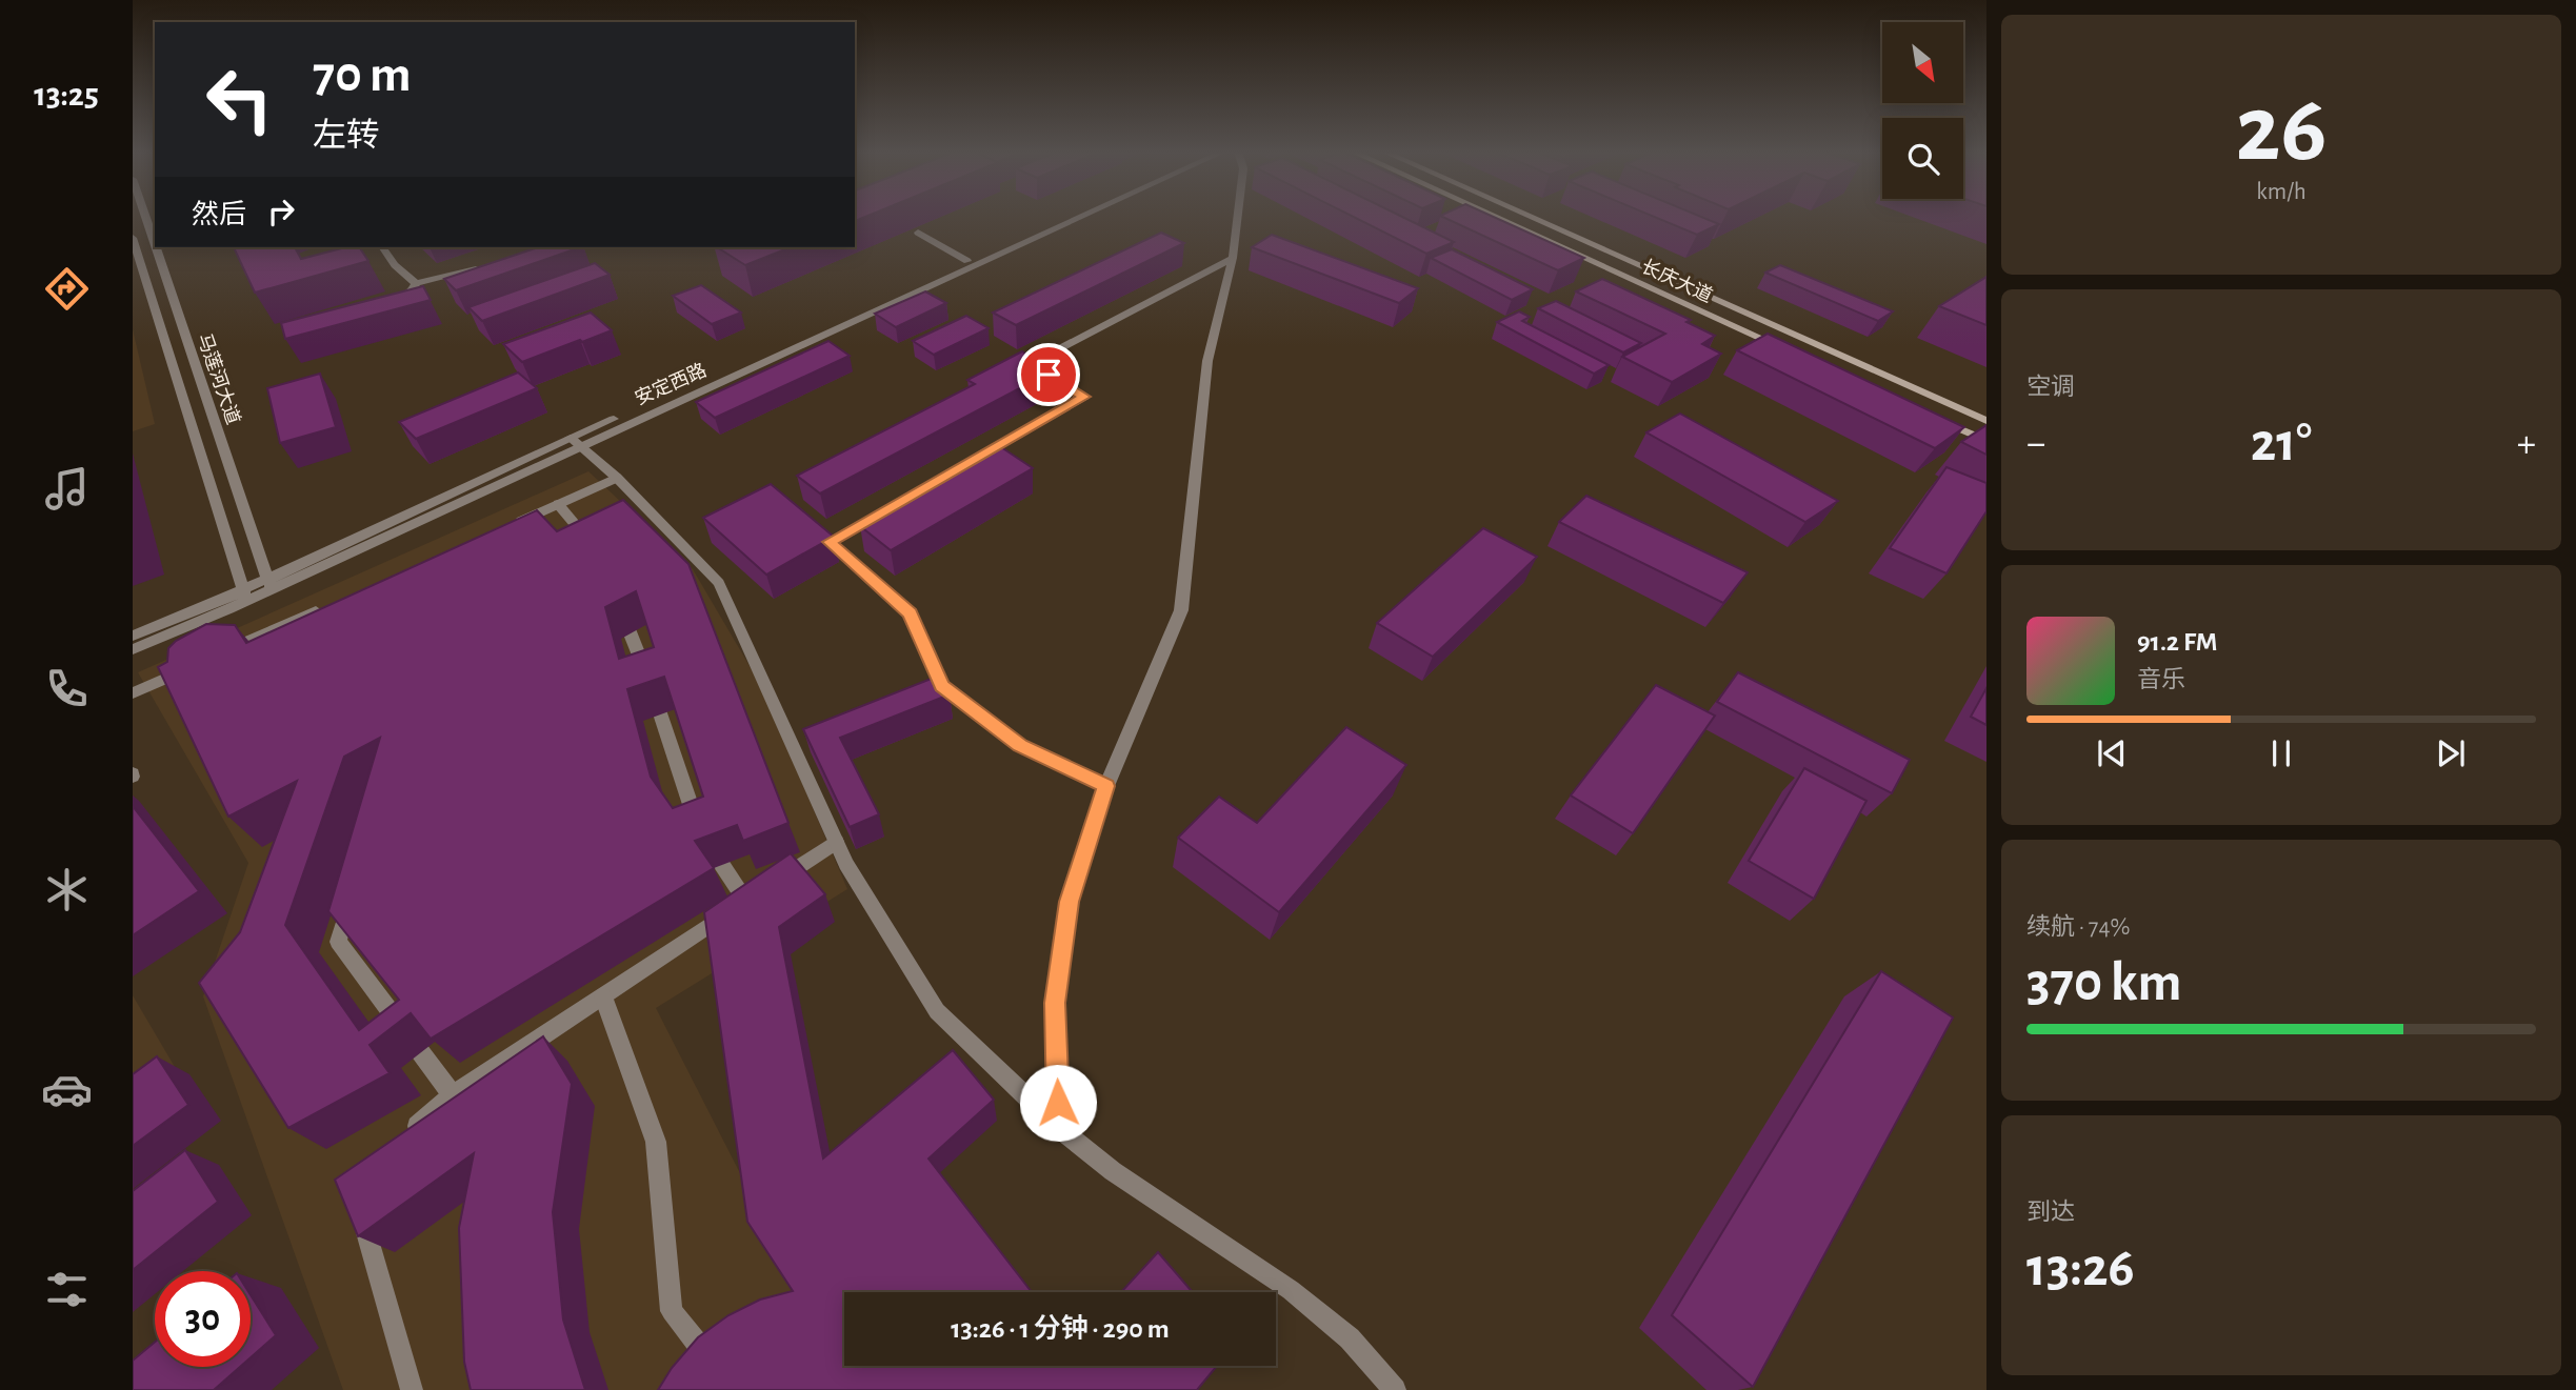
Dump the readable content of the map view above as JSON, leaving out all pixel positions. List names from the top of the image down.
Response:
{
  "streets": {
    "main road": ["长庆大道"],
    "street": ["马莲河大道", "安定西路"]
  },
  "crossings": [
    ["马莲河大道", "安定西路"]
  ],
  "north": "bottom right",
  "page": {
    "tabs": "13:25",
    "tile": [
      ["26", "km/h"],
      "空调",
      ["续航 · 74%", "370 km"],
      ["到达", "13:26"]
    ],
    "turn": ["70 m", "左转"],
    "then": "然后",
    "heat": ["−", "21°", "+"],
    "song": ["91.2 FM", "音乐"],
    "limit": "30",
    "trip": "13:26 · 1 分钟 · 290 m"
  }
}
